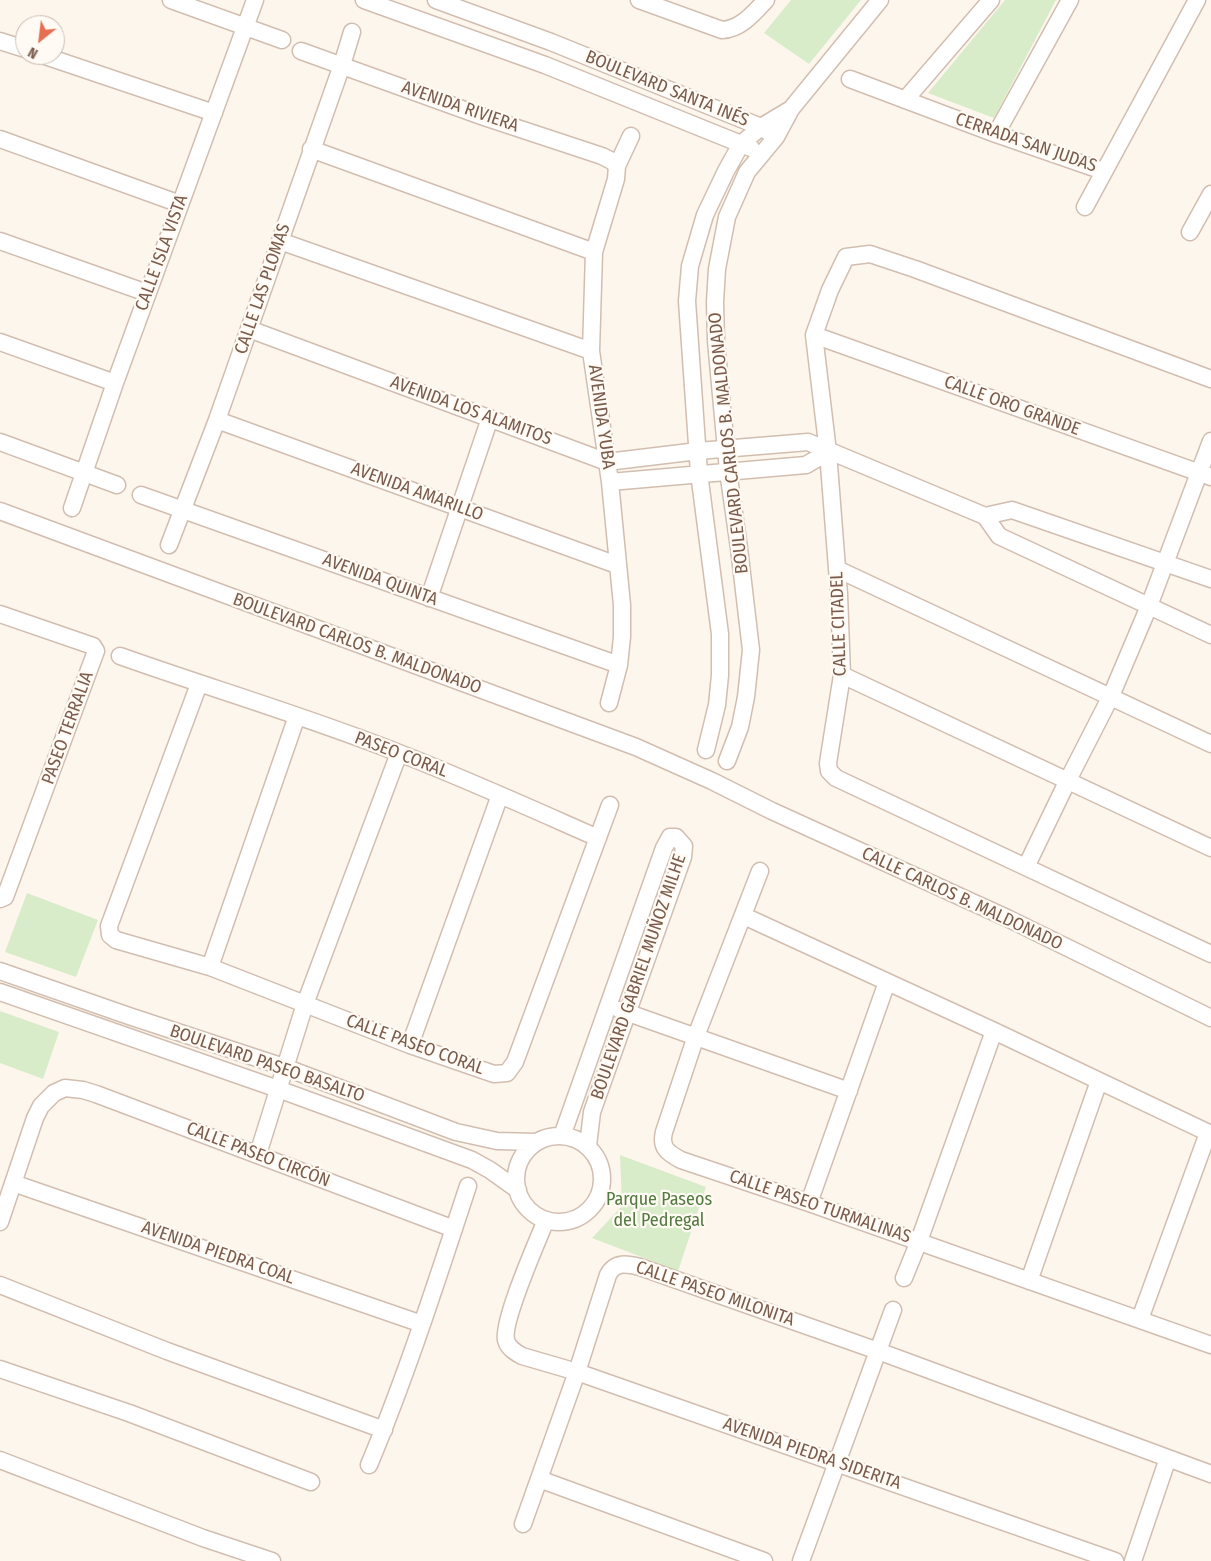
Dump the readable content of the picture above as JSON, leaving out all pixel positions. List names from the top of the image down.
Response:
{
  "streets": {
    "street": [
      "BOULEVARD SANTA INÉS",
      "AVENIDA RIVIERA",
      "CERRADA SAN JUDAS",
      "CALLE ISLA VISTA",
      "CALLE LAS PLOMAS",
      "CALLE ORO GRANDE",
      "AVENIDA LOS ALAMITOS",
      "AVENIDA YUBA",
      "BOULEVARD CARLOS B. MALDONADO",
      "AVENIDA AMARILLO",
      "AVENIDA QUINTA",
      "CALLE CITADEL",
      "PASEO TERRALIA",
      "PASEO CORAL",
      "CALLE CARLOS B. MALDONADO",
      "BOULEVARD GABRIEL MUÑOZ MILHE",
      "CALLE PASEO CORAL",
      "BOULEVARD PASEO BASALTO",
      "CALLE PASEO CIRCÓN",
      "CALLE PASEO TURMALINAS",
      "AVENIDA PIEDRA COAL",
      "CALLE PASEO MILONITA",
      "AVENIDA PIEDRA SIDERITA"
    ]
  },
  "crossings": [
    ["BOULEVARD SANTA INÉS", "BOULEVARD CARLOS B. MALDONADO"],
    ["AVENIDA RIVIERA", "CALLE LAS PLOMAS"],
    ["AVENIDA RIVIERA", "AVENIDA YUBA"],
    ["CALLE LAS PLOMAS", "AVENIDA LOS ALAMITOS"],
    ["CALLE LAS PLOMAS", "AVENIDA AMARILLO"],
    ["CALLE LAS PLOMAS", "AVENIDA QUINTA"],
    ["CALLE ORO GRANDE", "CALLE CITADEL"],
    ["AVENIDA LOS ALAMITOS", "AVENIDA YUBA"],
    ["AVENIDA LOS ALAMITOS", "BOULEVARD CARLOS B. MALDONADO"],
    ["AVENIDA LOS ALAMITOS", "CALLE CITADEL"],
    ["AVENIDA YUBA", "AVENIDA AMARILLO"],
    ["AVENIDA YUBA", "AVENIDA QUINTA"],
    ["BOULEVARD CARLOS B. MALDONADO", "CALLE CARLOS B. MALDONADO"],
    ["PASEO CORAL", "CALLE PASEO CORAL"],
    ["BOULEVARD GABRIEL MUÑOZ MILHE", "BOULEVARD PASEO BASALTO"],
    ["BOULEVARD GABRIEL MUÑOZ MILHE", "AVENIDA PIEDRA SIDERITA"],
    ["BOULEVARD PASEO BASALTO", "AVENIDA PIEDRA SIDERITA"],
    ["CALLE PASEO CIRCÓN", "AVENIDA PIEDRA COAL"],
    ["CALLE PASEO MILONITA", "AVENIDA PIEDRA SIDERITA"]
  ],
  "parks": ["Parque Paseos del Pedregal"],
  "north": "bottom left"
}
